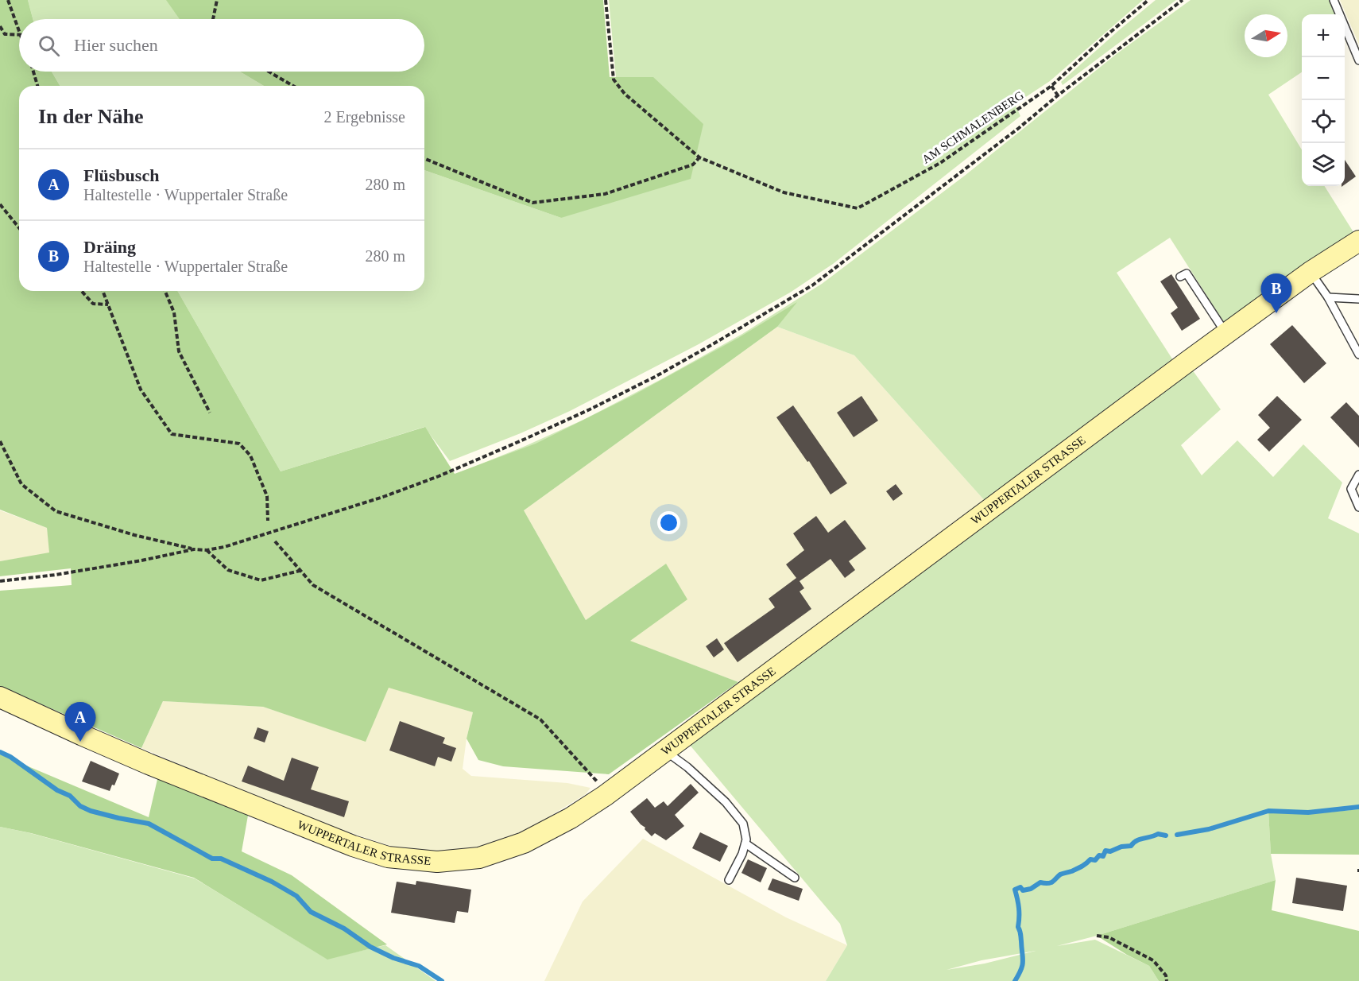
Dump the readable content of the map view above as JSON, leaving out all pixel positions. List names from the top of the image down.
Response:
{
  "streets": {
    "main road": ["WUPPERTALER STRASSE"],
    "path": ["AM SCHMALENBERG"]
  },
  "north": "right",
  "page": {
    "map_buttons": ["+", "−"],
    "search": "Hier suchen",
    "heading": ["In der Nähe", "2 Ergebnisse"],
    "list": [
      {
        "mark": "A",
        "name": "Flüsbusch",
        "note": "Haltestelle · Wuppertaler Straße",
        "value": "280 m"
      },
      {
        "mark": "B",
        "name": "Dräing",
        "note": "Haltestelle · Wuppertaler Straße",
        "value": "280 m"
      }
    ],
    "pins": ["B", "A"]
  }
}
